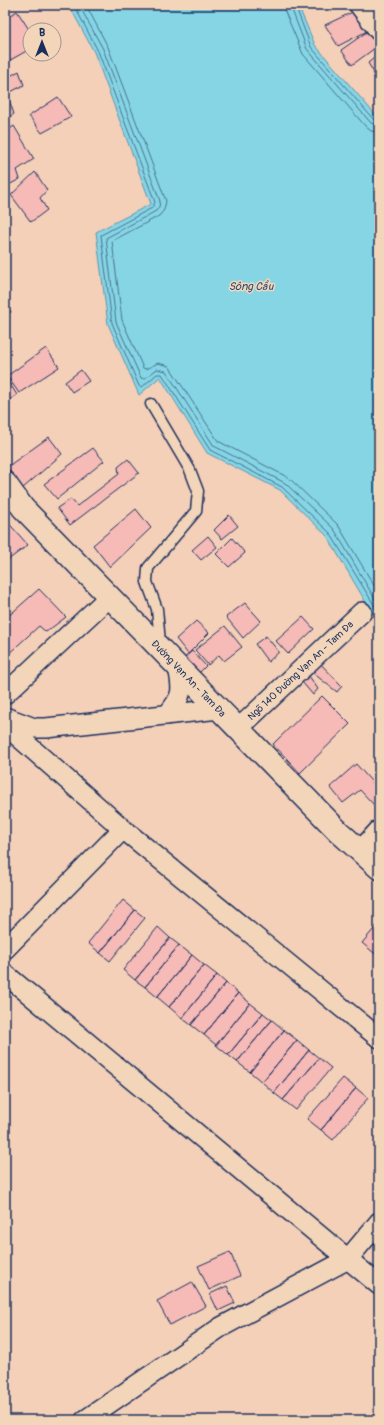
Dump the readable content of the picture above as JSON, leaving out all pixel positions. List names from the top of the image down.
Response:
{
  "streets": {
    "main road": ["Đường Vạn An - Tam Đa"],
    "street": ["Ngõ 140 Đường Vạn An - Tam Đa"]
  },
  "crossings": [
    ["Ngõ 140 Đường Vạn An - Tam Đa", "Đường Vạn An - Tam Đa"]
  ],
  "water": ["Sông Cầu"],
  "north": "top"
}
